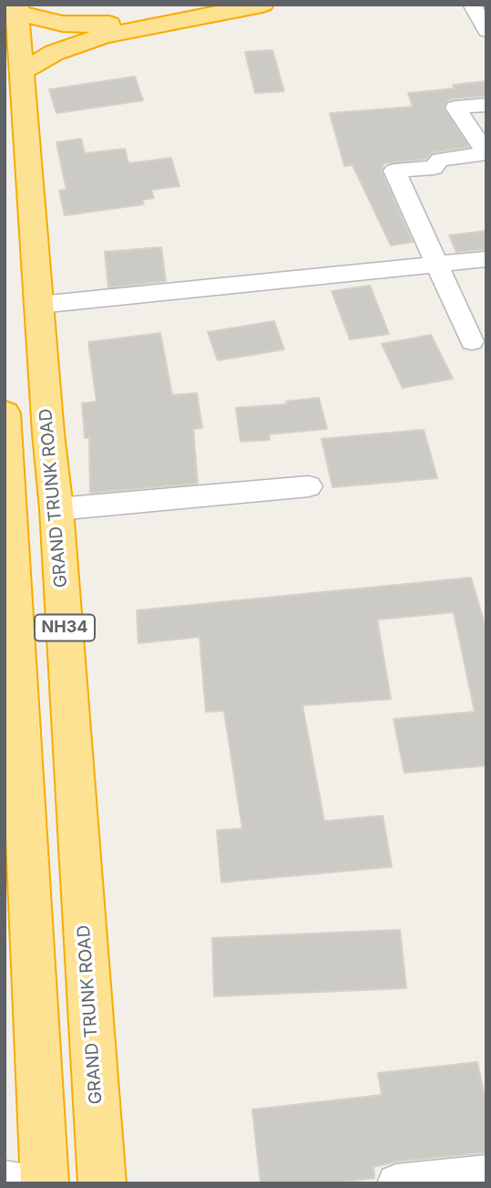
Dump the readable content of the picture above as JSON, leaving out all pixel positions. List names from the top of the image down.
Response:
{
  "streets": {
    "highway": ["GRAND TRUNK ROAD", "NH34"]
  }
}
